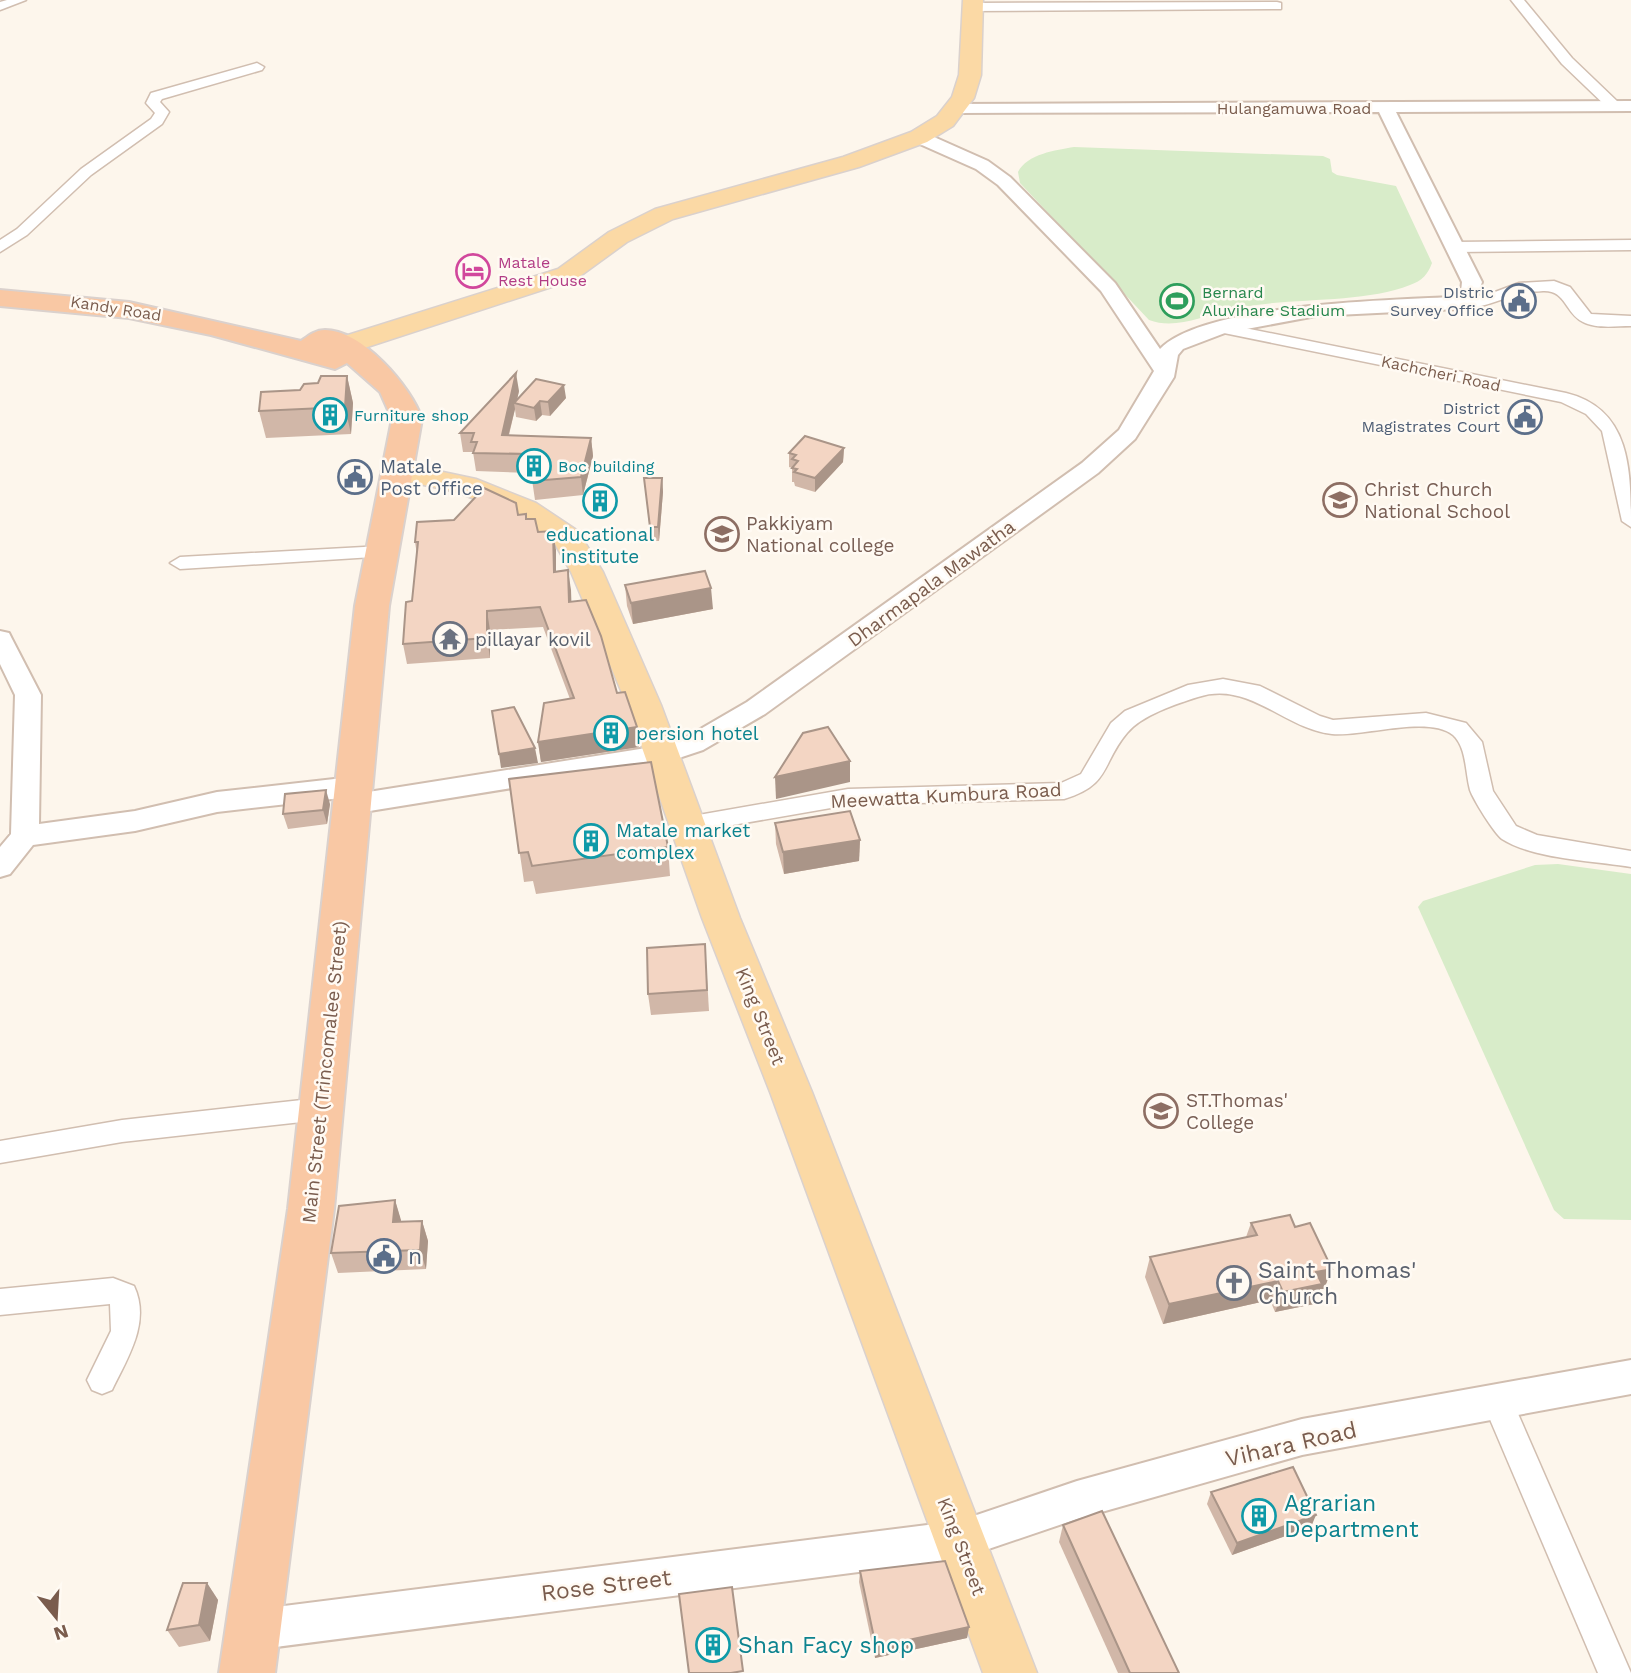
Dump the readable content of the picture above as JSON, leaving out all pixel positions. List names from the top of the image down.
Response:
{
  "streets": {
    "highway": ["Kandy Road", "Main Street (Trincomalee Street)"],
    "main road": ["King Street"],
    "street": [
      "Hulangamuwa Road",
      "Kachcheri Road",
      "Dharmapala Mawatha",
      "Meewatta Kumbura Road",
      "Vihara Road",
      "Rose Street"
    ]
  },
  "crossings": [
    ["Kandy Road", "King Street"],
    ["Kandy Road", "Main Street (Trincomalee Street)"],
    ["Kachcheri Road", "Dharmapala Mawatha"],
    ["Dharmapala Mawatha", "King Street"],
    ["Dharmapala Mawatha", "Main Street (Trincomalee Street)"],
    ["Meewatta Kumbura Road", "King Street"],
    ["King Street", "Main Street (Trincomalee Street)"],
    ["King Street", "Vihara Road"],
    ["King Street", "Rose Street"],
    ["Main Street (Trincomalee Street)", "Rose Street"],
    ["Vihara Road", "Rose Street"]
  ],
  "places": {
    "hotel": ["Matale Rest House"],
    "sports": ["Bernard Aluvihare Stadium"],
    "public building": [
      "DIstric Survey Office",
      "District Magistrates Court",
      "Matale Post Office",
      "n"
    ],
    "building": [
      "Furniture shop",
      "Boc building",
      "educational institute",
      "persion hotel",
      "Matale market complex",
      "Agrarian Department",
      "Shan Facy shop"
    ],
    "school or university": ["Christ Church National School", "Pakkiyam National college", "ST.Thomas' College"],
    "temple": ["pillayar kovil"],
    "church": ["Saint Thomas' Church"]
  },
  "north": "bottom"
}
